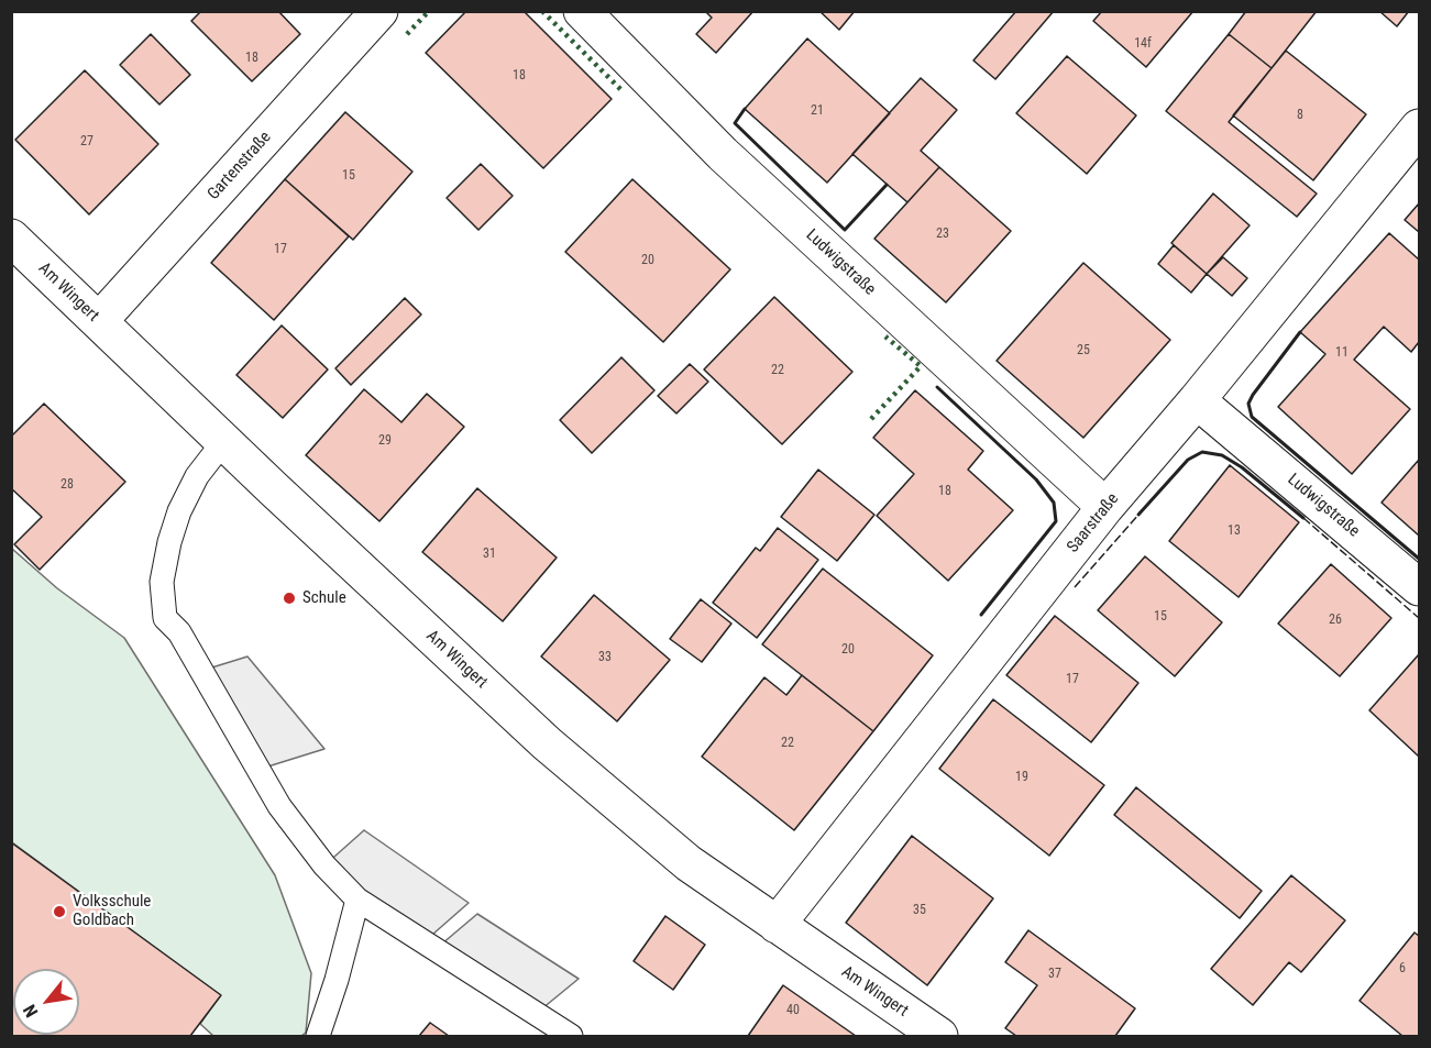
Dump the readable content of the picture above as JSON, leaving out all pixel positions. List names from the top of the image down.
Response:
{
  "streets": {
    "street": [
      "Gartenstraße",
      "Ludwigstraße",
      "Am Wingert",
      "Saarstraße"
    ]
  },
  "crossings": [
    ["Gartenstraße", "Am Wingert"],
    ["Ludwigstraße", "Saarstraße"],
    ["Am Wingert", "Saarstraße"]
  ],
  "places": ["Schule", "Volksschule Goldbach"],
  "house_numbers": [
    "14f",
    "18",
    "18",
    "21",
    "8",
    "27",
    "15",
    "23",
    "17",
    "20",
    "25",
    "11",
    "22",
    "29",
    "28",
    "18",
    "13",
    "31",
    "15",
    "26",
    "20",
    "33",
    "17",
    "22",
    "19",
    "35",
    "6",
    "37",
    "40"
  ],
  "north": "bottom left"
}
